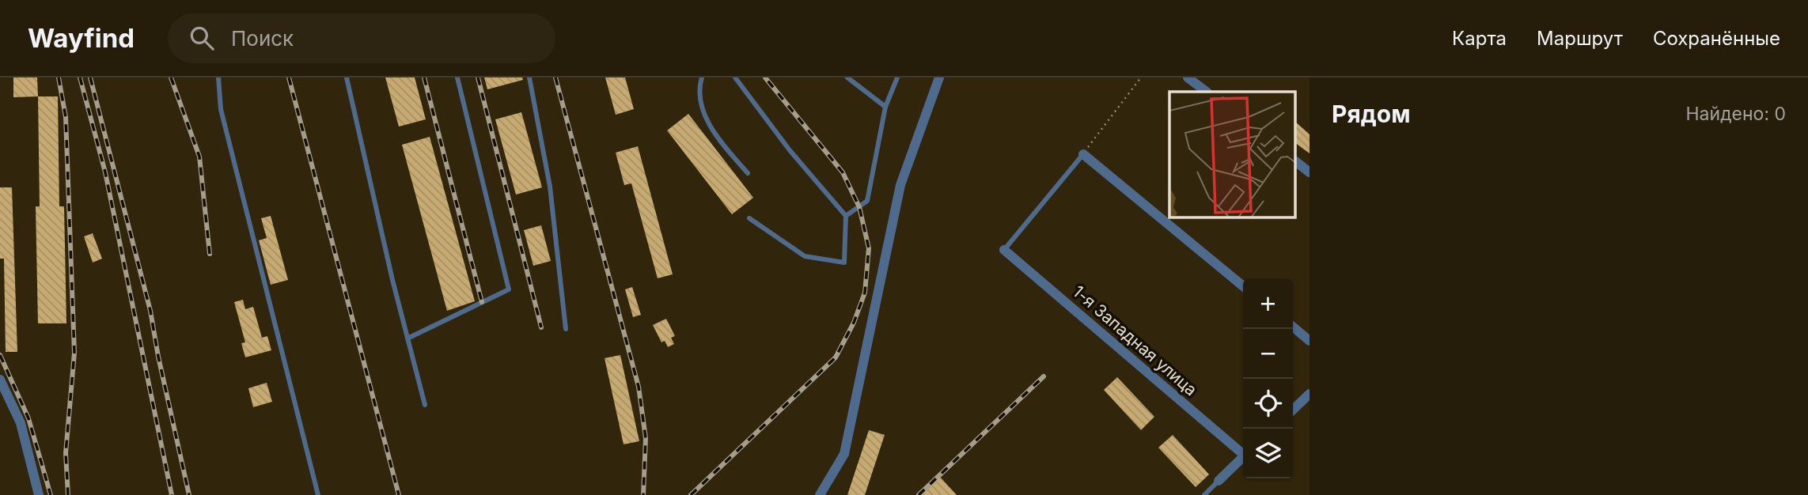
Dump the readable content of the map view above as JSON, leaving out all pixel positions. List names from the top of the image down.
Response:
{
  "streets": {
    "street": ["1-я Западная улица"]
  },
  "page": {
    "header": "Wayfind",
    "search": "Поиск",
    "nav": ["Карта", "Маршрут", "Сохранённые"],
    "heading": ["Рядом", "Найдено: 0"],
    "map_buttons": ["+", "−"]
  }
}
